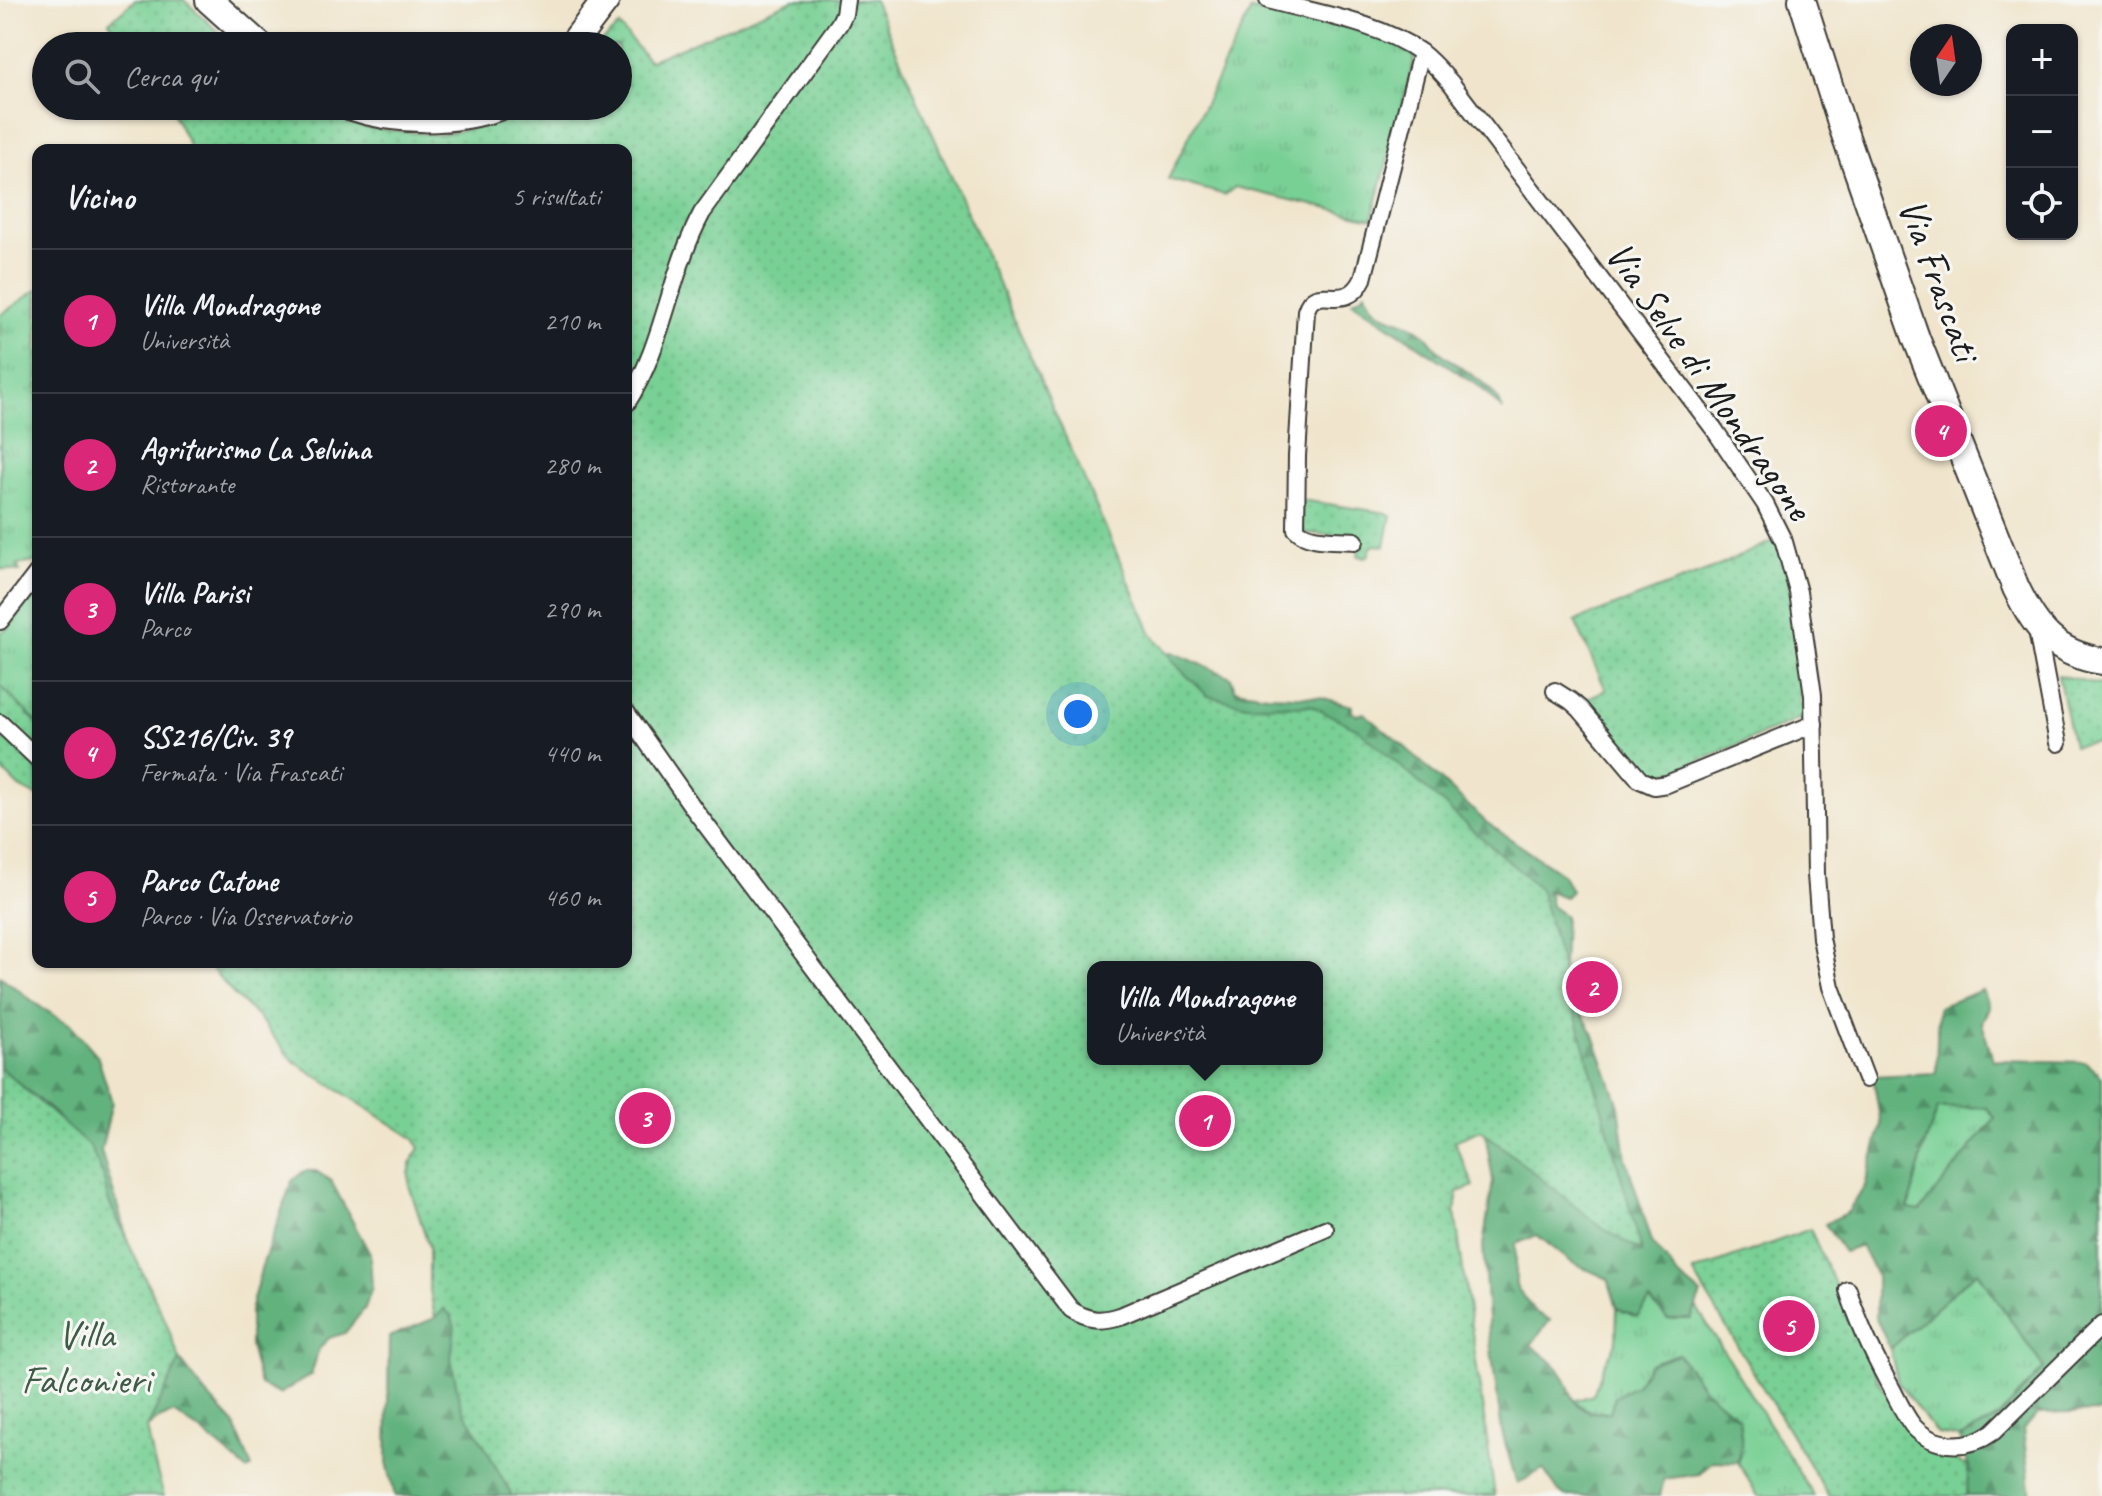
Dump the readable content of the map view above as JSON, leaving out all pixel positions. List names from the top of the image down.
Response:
{
  "streets": {
    "main road": ["Via Frascati"],
    "street": ["Via Selve di Mondragone"]
  },
  "parks": ["Villa Falconieri"],
  "north": "top",
  "page": {
    "map_buttons": ["+", "−"],
    "search": "Cerca qui",
    "heading": ["Vicino", "5 risultati"],
    "list": [
      {
        "mark": "1",
        "name": "Villa Mondragone",
        "note": "Università",
        "value": "210 m"
      },
      {
        "mark": "2",
        "name": "Agriturismo La Selvina",
        "note": "Ristorante",
        "value": "280 m"
      },
      {
        "mark": "3",
        "name": "Villa Parisi",
        "note": "Parco",
        "value": "290 m"
      },
      {
        "mark": "4",
        "name": "SS216/Civ. 39",
        "note": "Fermata · Via Frascati",
        "value": "440 m"
      },
      {
        "mark": "5",
        "name": "Parco Catone",
        "note": "Parco · Via Osservatorio",
        "value": "460 m"
      }
    ],
    "pins": [
      "4",
      "2",
      "3",
      "1",
      "5"
    ],
    "popup": ["Villa Mondragone", "Università"]
  }
}
